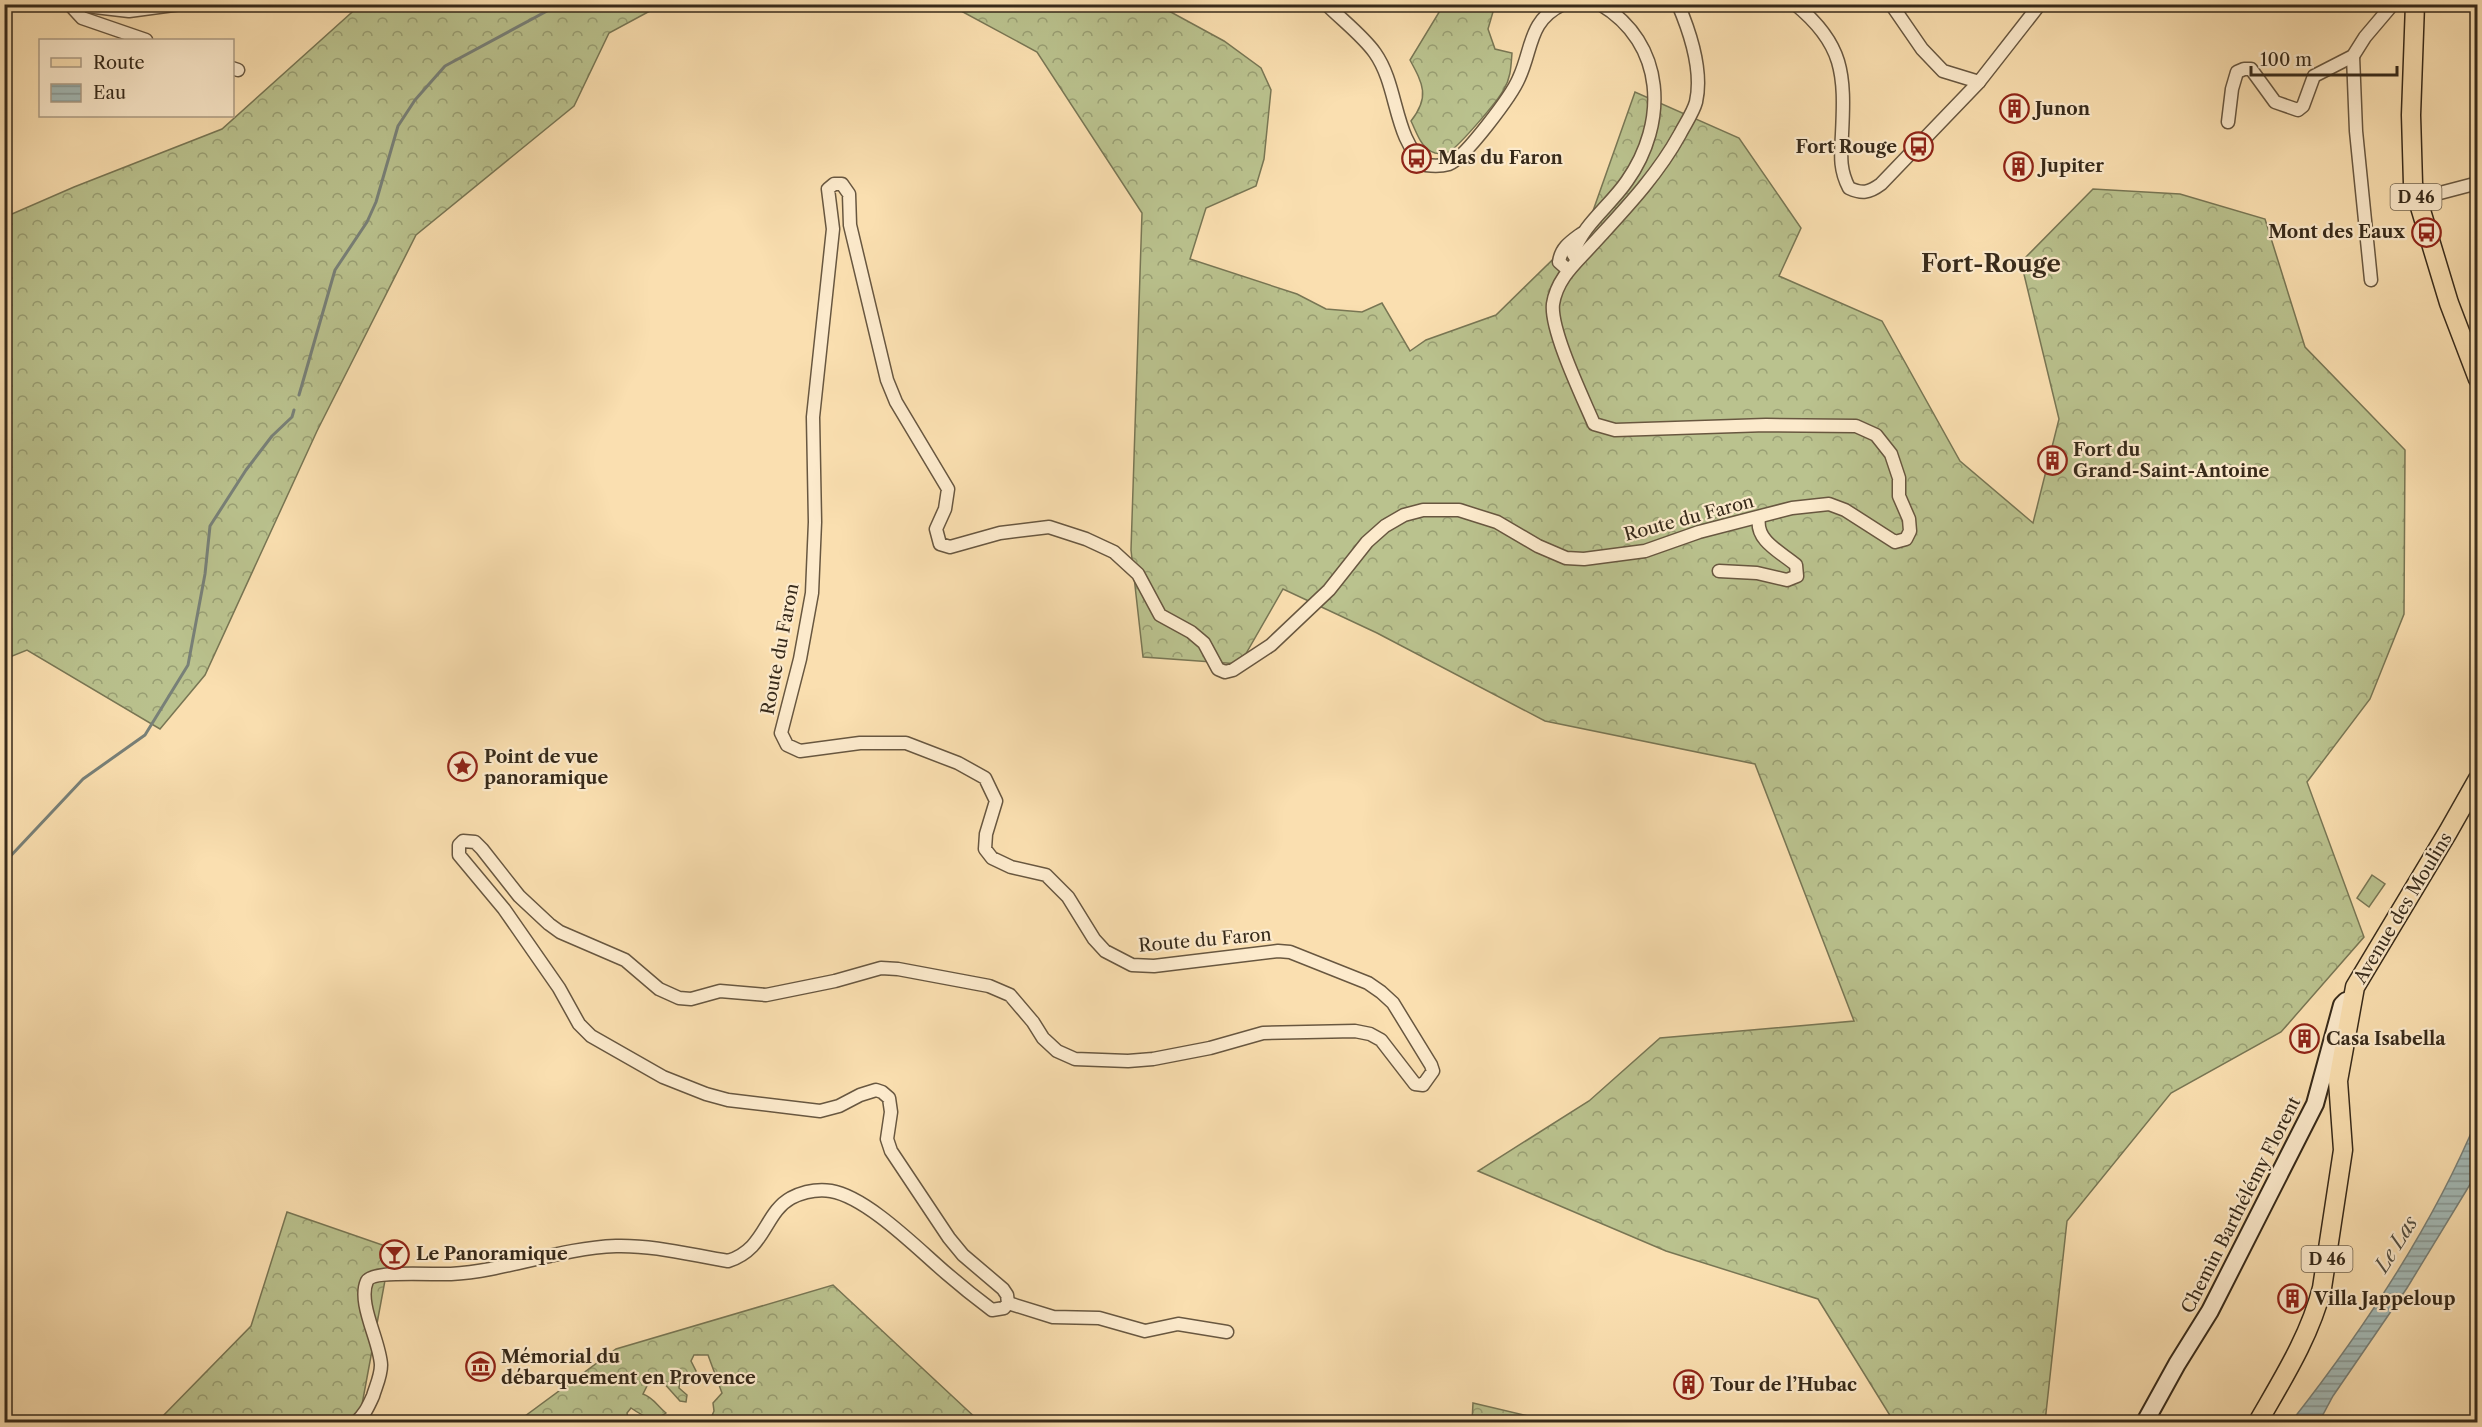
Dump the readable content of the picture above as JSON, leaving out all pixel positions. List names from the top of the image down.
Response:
{
  "streets": {
    "main road": ["D 46", "Avenue des Moulins"],
    "street": ["Route du Faron", "Chemin Barthélémy Florent"]
  },
  "crossings": [
    ["Avenue des Moulins", "Chemin Barthélémy Florent"]
  ],
  "districts": ["Fort-Rouge"],
  "water": ["Le Las"],
  "places": {
    "building": [
      "Junon",
      "Jupiter",
      "Fort du Grand-Saint-Antoine",
      "Casa Isabella",
      "Villa Jappeloup",
      "Tour de l’Hubac"
    ],
    "bus stop": ["Fort Rouge", "Mas du Faron", "Mont des Eaux"],
    "place": ["Point de vue panoramique"],
    "bar": ["Le Panoramique"],
    "museum": ["Mémorial du débarquement en Provence"]
  },
  "legend": ["Route", "Eau"],
  "scale_bar": "100 m"
}
